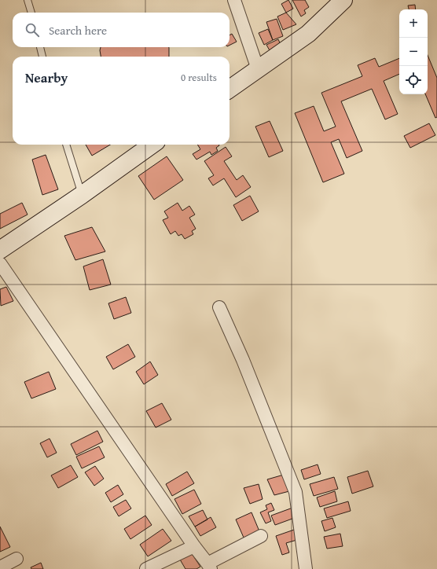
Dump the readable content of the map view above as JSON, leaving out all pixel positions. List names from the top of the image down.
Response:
{
  "page": {
    "map_buttons": ["+", "−"],
    "search": "Search here",
    "heading": ["Nearby", "0 results"]
  }
}
